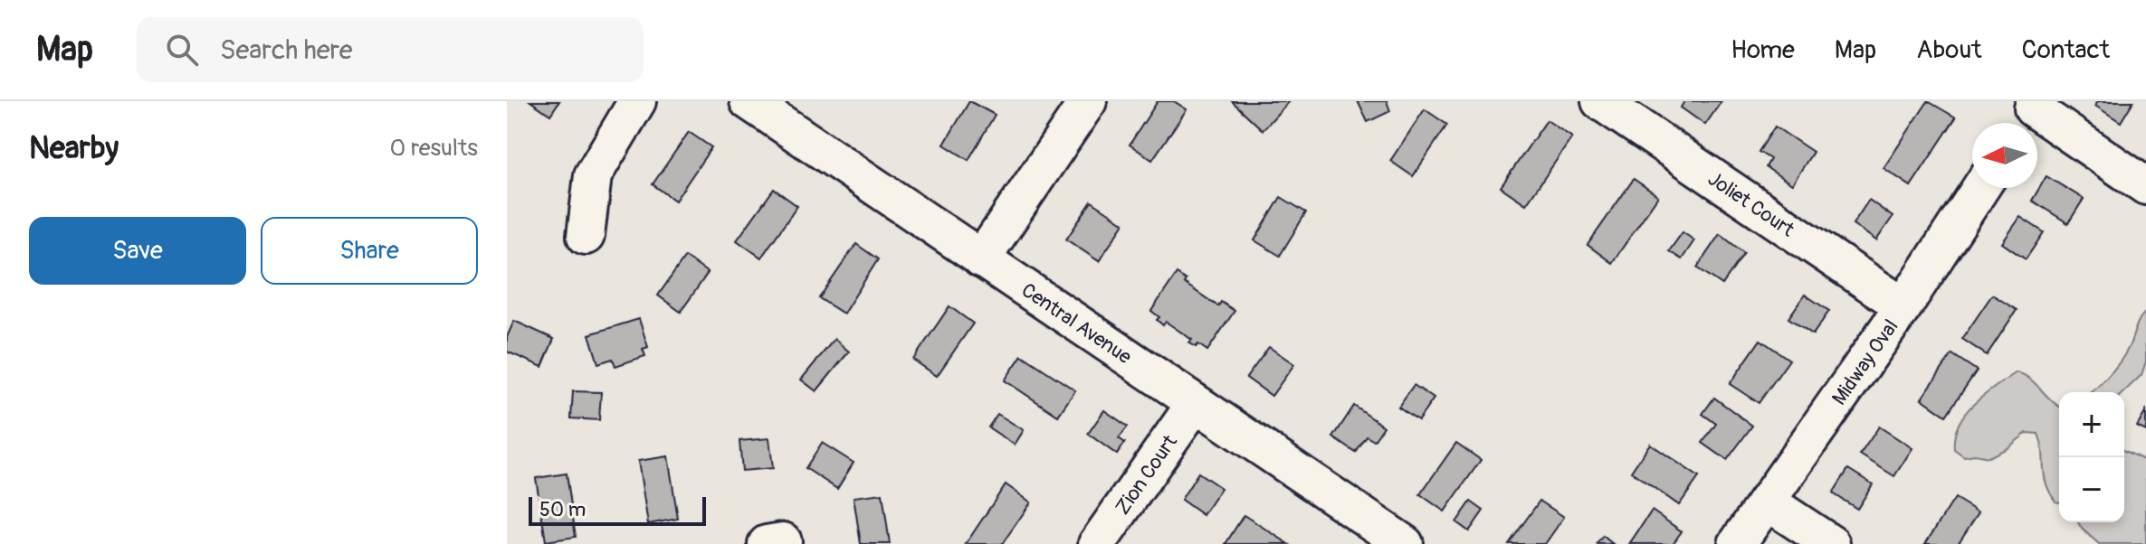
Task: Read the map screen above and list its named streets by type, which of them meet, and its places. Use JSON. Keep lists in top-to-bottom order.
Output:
{
  "streets": {
    "street": [
      "Joliet Court",
      "Central Avenue",
      "Midway Oval",
      "Zion Court"
    ]
  },
  "crossings": [
    ["Joliet Court", "Midway Oval"],
    ["Central Avenue", "Zion Court"]
  ],
  "scale_bar": "50 m",
  "north": "left",
  "page": {
    "header": "Map",
    "search": "Search here",
    "nav": [
      "Home",
      "Map",
      "About",
      "Contact"
    ],
    "heading": ["Nearby", "0 results"],
    "buttons": ["Save", "Share"],
    "map_buttons": ["+", "−"],
    "scale": "50 m"
  }
}
